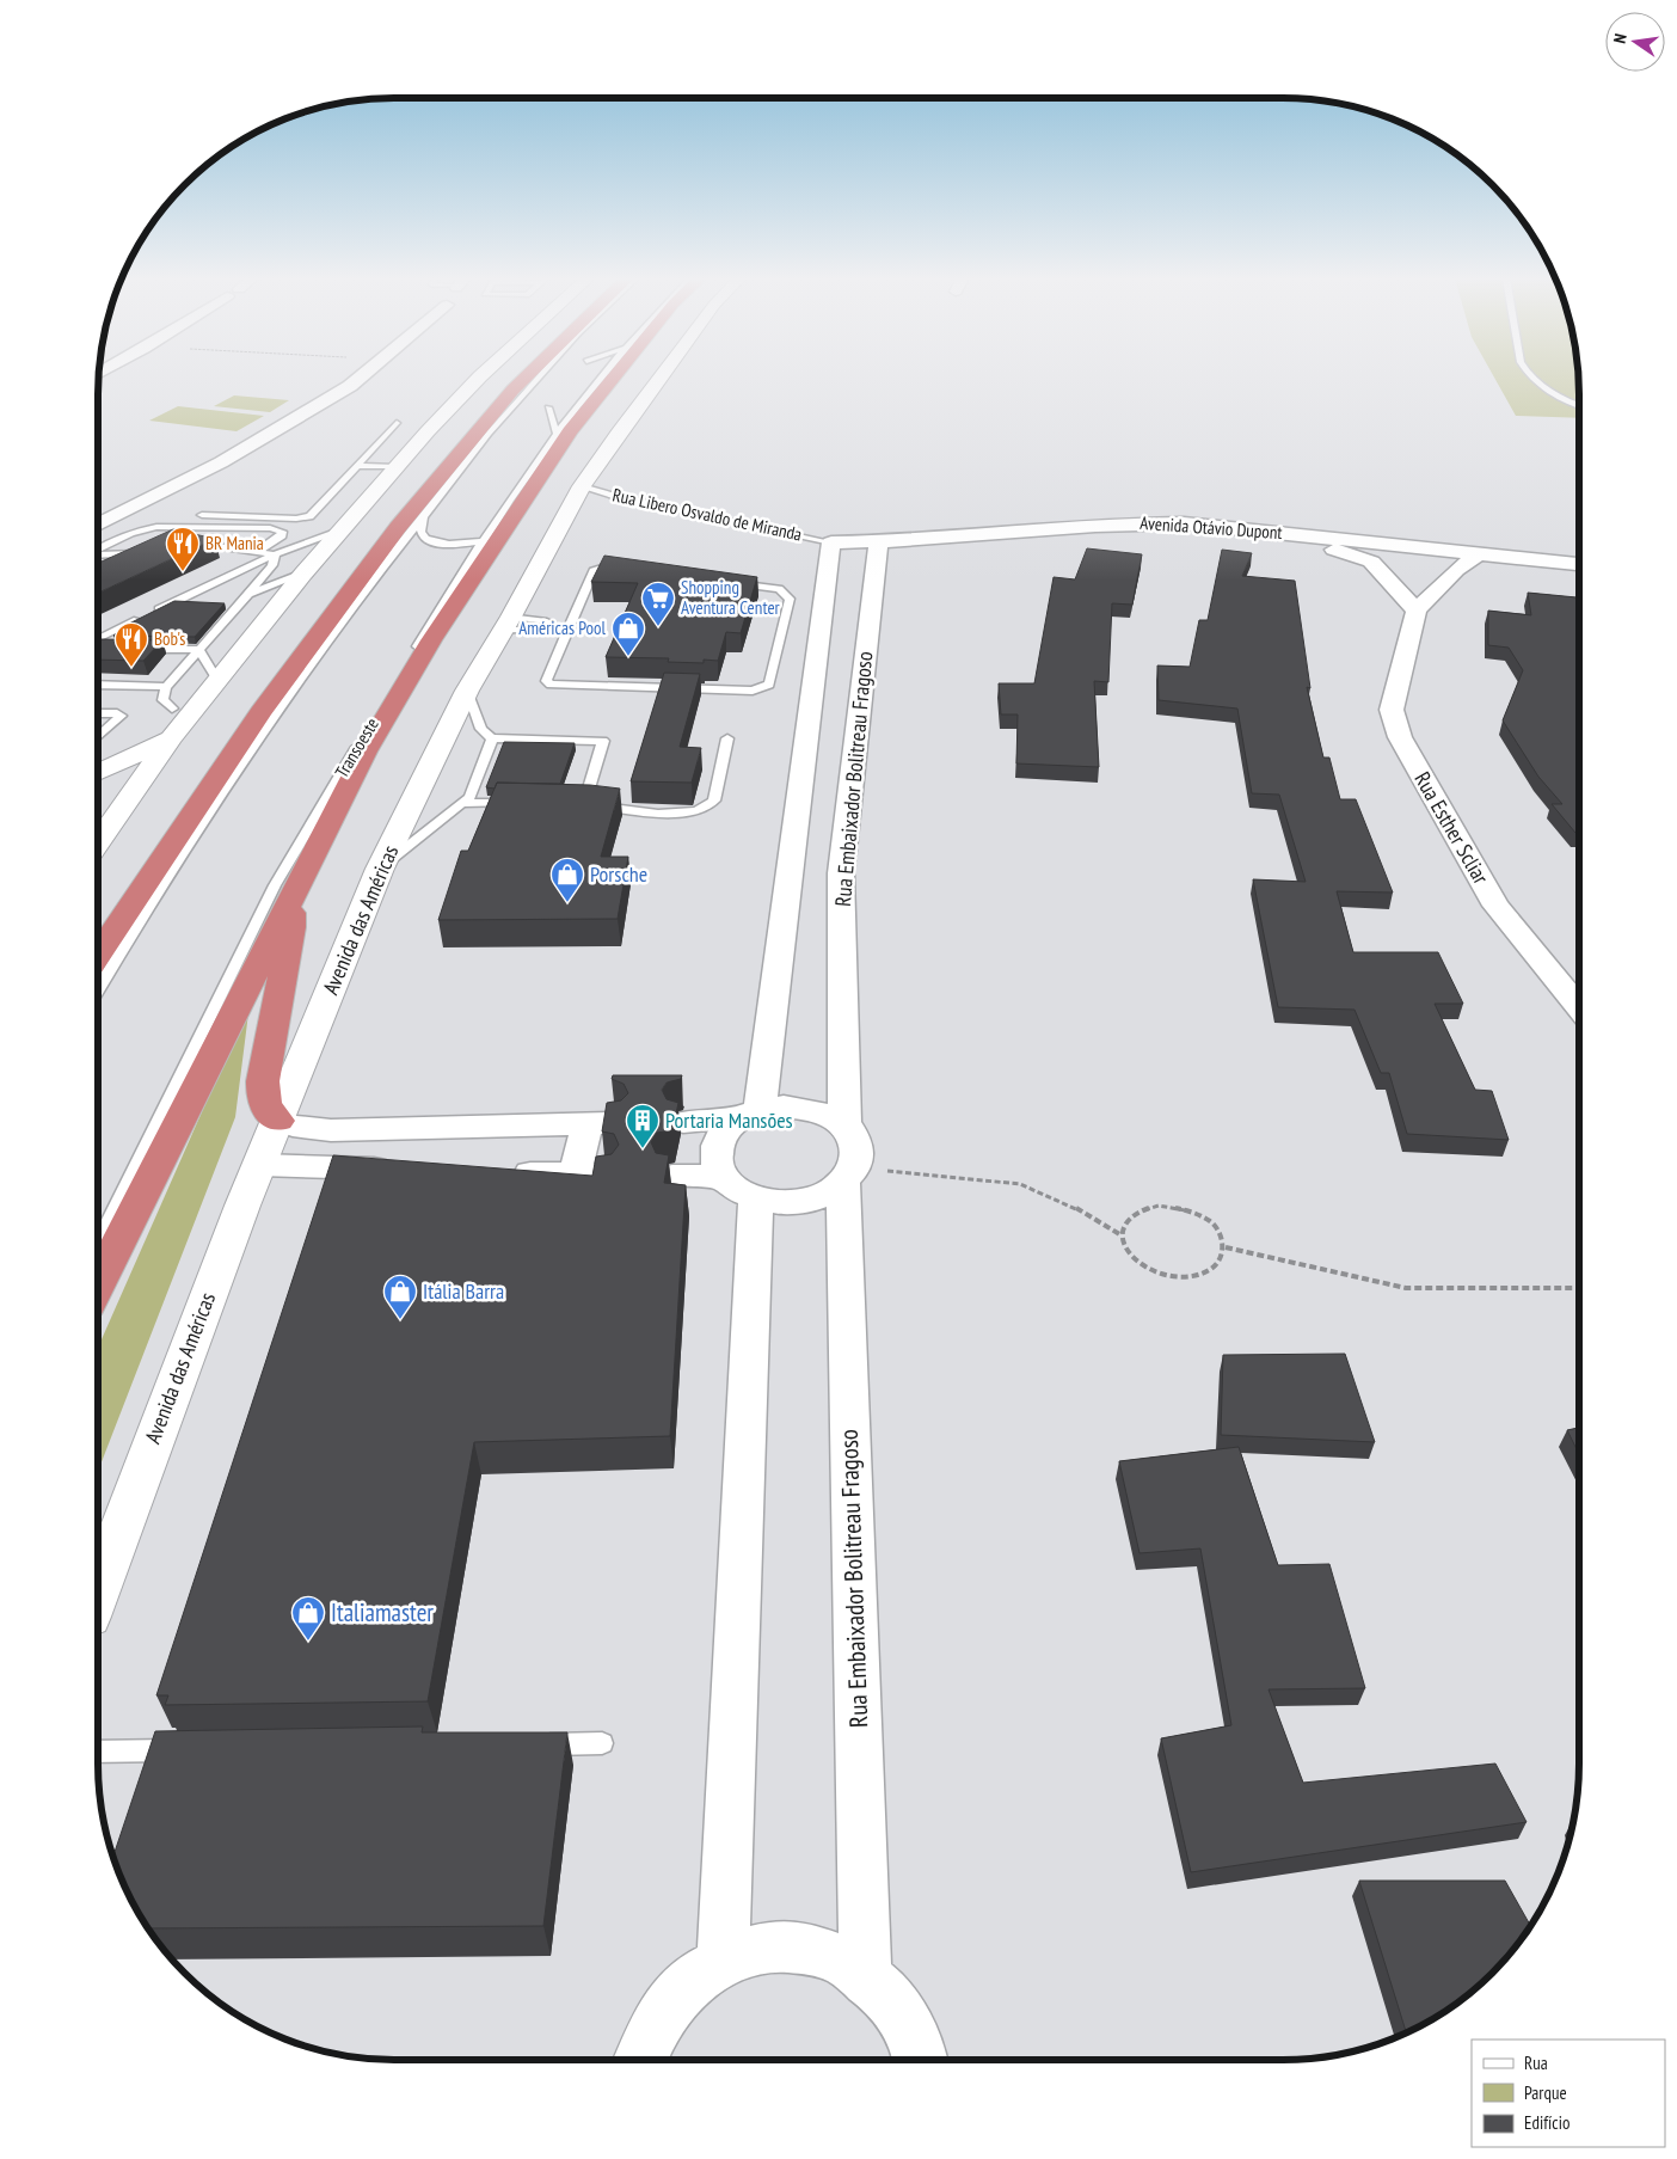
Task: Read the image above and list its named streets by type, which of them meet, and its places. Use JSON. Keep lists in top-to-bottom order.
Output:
{
  "streets": {
    "main road": ["Avenida das Américas"],
    "street": ["Avenida Otávio Dupont", "Rua Embaixador Bolitreau Fragoso", "Rua Esther Scliar"],
    "lane": ["Rua Libero Osvaldo de Miranda", "Transoeste"]
  },
  "crossings": [
    ["Rua Libero Osvaldo de Miranda", "Avenida Otávio Dupont"],
    ["Rua Libero Osvaldo de Miranda", "Rua Embaixador Bolitreau Fragoso"],
    ["Rua Libero Osvaldo de Miranda", "Avenida das Américas"],
    ["Avenida Otávio Dupont", "Rua Embaixador Bolitreau Fragoso"]
  ],
  "places": {
    "restaurant": ["BR Mania", "Bob's"],
    "supermarket": ["Shopping Aventura Center"],
    "shop": [
      "Américas Pool",
      "Porsche",
      "Itália Barra",
      "Italiamaster"
    ],
    "building": ["Portaria Mansões"]
  },
  "legend": ["Rua", "Parque", "Edifício"],
  "north": "left"
}
